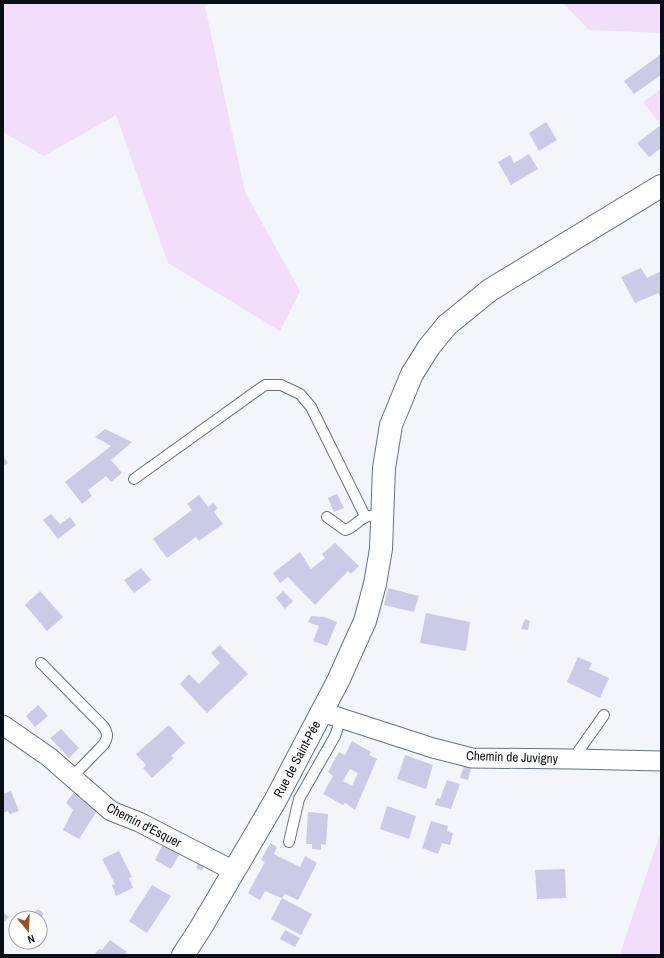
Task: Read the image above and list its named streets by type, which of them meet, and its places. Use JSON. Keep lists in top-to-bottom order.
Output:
{
  "streets": {
    "main road": ["Rue de Saint-Pée"],
    "street": ["Chemin de Juvigny", "Chemin d'Esquer"]
  },
  "crossings": [
    ["Chemin de Juvigny", "Rue de Saint-Pée"],
    ["Rue de Saint-Pée", "Chemin d'Esquer"]
  ],
  "north": "bottom"
}
